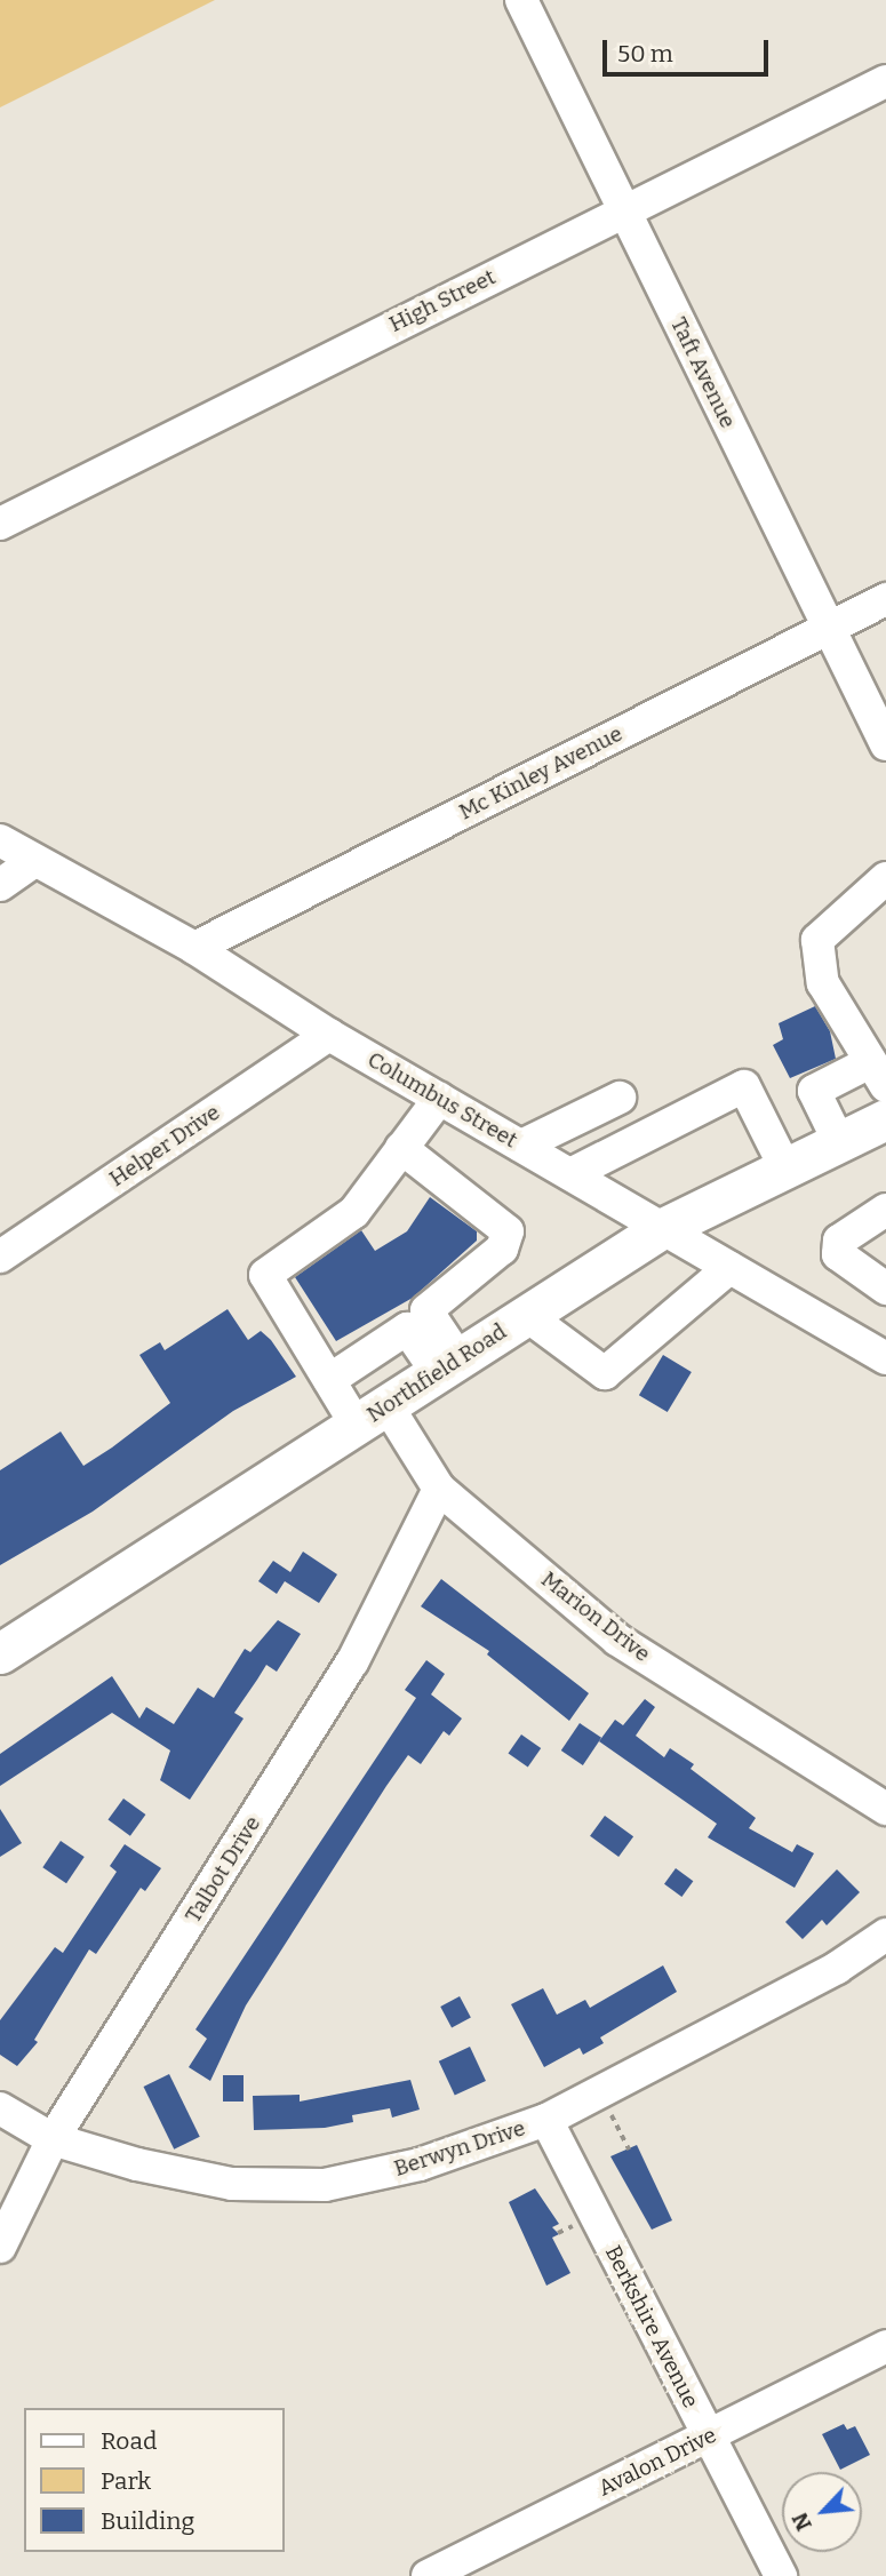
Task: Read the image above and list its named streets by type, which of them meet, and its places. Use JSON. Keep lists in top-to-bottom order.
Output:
{
  "streets": {
    "main road": ["Northfield Road"],
    "street": [
      "High Street",
      "Taft Avenue",
      "Mc Kinley Avenue",
      "Columbus Street",
      "Helper Drive",
      "Marion Drive",
      "Talbot Drive",
      "Berwyn Drive",
      "Berkshire Avenue",
      "Avalon Drive"
    ]
  },
  "crossings": [
    ["High Street", "Taft Avenue"],
    ["Taft Avenue", "Mc Kinley Avenue"],
    ["Mc Kinley Avenue", "Columbus Street"],
    ["Columbus Street", "Helper Drive"],
    ["Columbus Street", "Northfield Road"],
    ["Northfield Road", "Marion Drive"],
    ["Marion Drive", "Talbot Drive"],
    ["Talbot Drive", "Berwyn Drive"],
    ["Berwyn Drive", "Berkshire Avenue"],
    ["Berkshire Avenue", "Avalon Drive"]
  ],
  "legend": ["Road", "Park", "Building"],
  "scale_bar": "50 m",
  "north": "bottom left"
}
